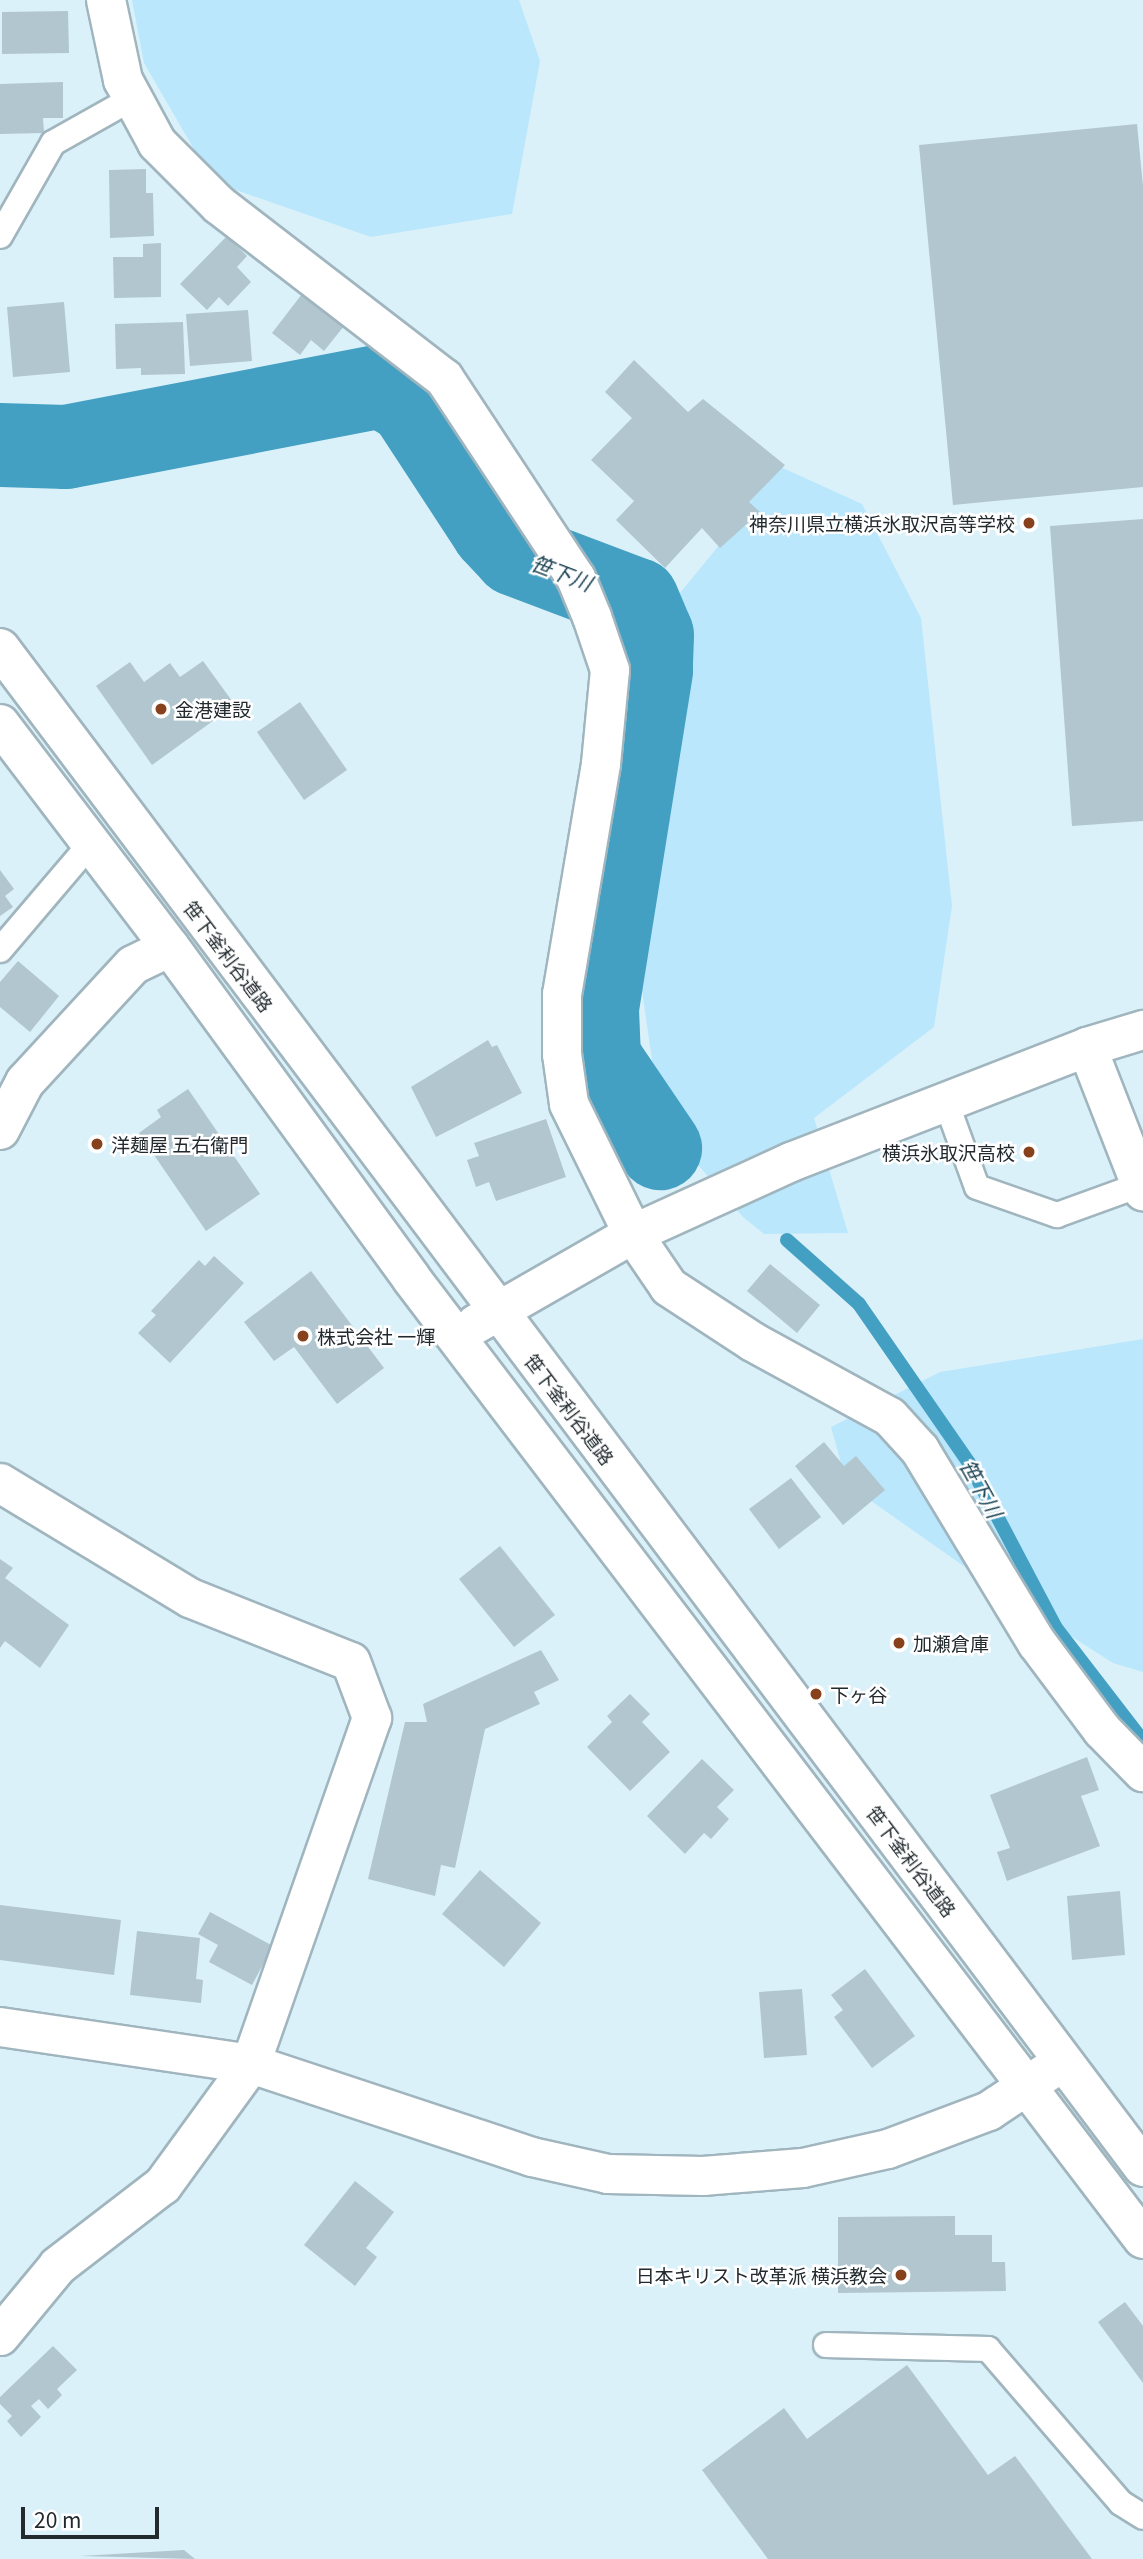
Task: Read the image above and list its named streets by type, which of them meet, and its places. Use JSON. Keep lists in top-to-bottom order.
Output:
{
  "streets": {
    "street": ["笹下釜利谷道路"]
  },
  "water": ["笹下川"],
  "places": [
    "神奈川県立横浜氷取沢高等学校",
    "金港建設",
    "洋麺屋 五右衛門",
    "横浜氷取沢高校",
    "株式会社 一輝",
    "加瀬倉庫",
    "下ヶ谷",
    "日本キリスト改革派 横浜教会"
  ],
  "scale_bar": "20 m"
}
